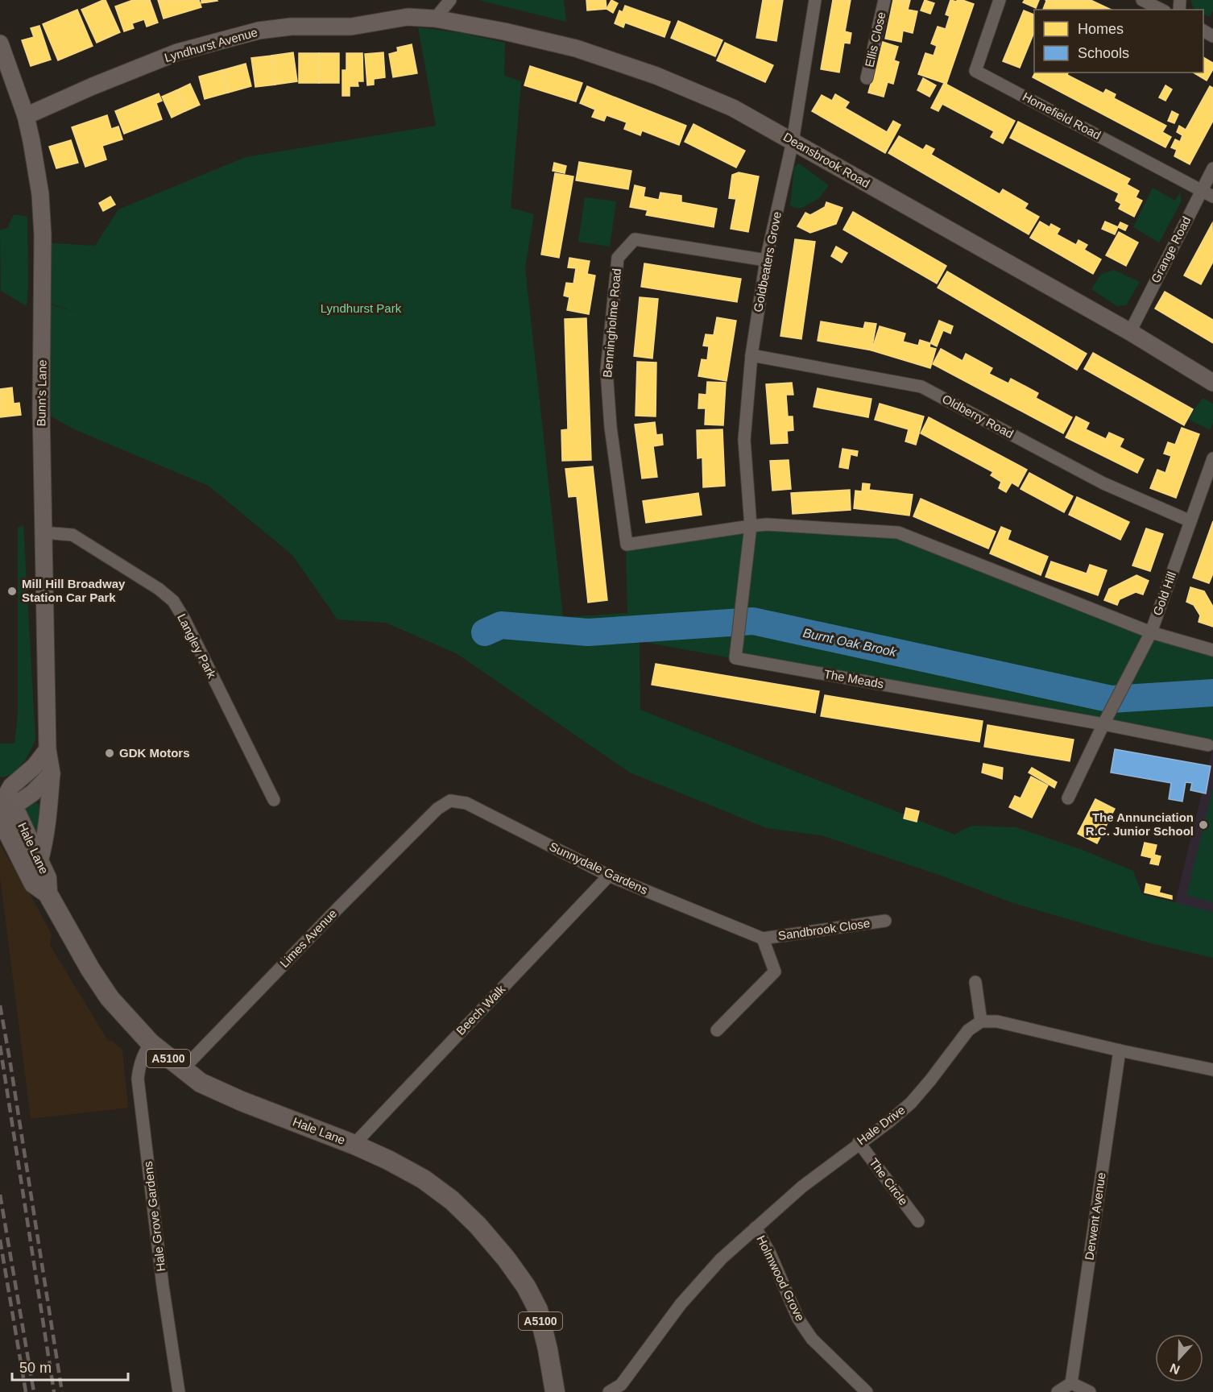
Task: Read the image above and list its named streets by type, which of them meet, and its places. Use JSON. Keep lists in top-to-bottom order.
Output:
{
  "streets": {
    "main road": ["Hale Lane", "A5100"],
    "street": [
      "Ellis Close",
      "Lyndhurst Avenue",
      "Homefield Road",
      "Deansbrook Road",
      "Grange Road",
      "Goldbeaters Grove",
      "Benningholme Road",
      "Bunn's Lane",
      "Oldberry Road",
      "Gold Hill",
      "Langley Park",
      "The Meads",
      "Sunnydale Gardens",
      "Sandbrook Close",
      "Limes Avenue",
      "Beech Walk",
      "Hale Drive",
      "The Circle",
      "Hale Grove Gardens",
      "Derwent Avenue",
      "Holmwood Grove"
    ]
  },
  "crossings": [
    ["Lyndhurst Avenue", "Deansbrook Road"],
    ["Lyndhurst Avenue", "Bunn's Lane"],
    ["Homefield Road", "Grange Road"],
    ["Deansbrook Road", "Grange Road"],
    ["Deansbrook Road", "Goldbeaters Grove"],
    ["Goldbeaters Grove", "Benningholme Road"],
    ["Goldbeaters Grove", "Oldberry Road"],
    ["Goldbeaters Grove", "The Meads"],
    ["Benningholme Road", "The Meads"],
    ["Bunn's Lane", "Langley Park"],
    ["Bunn's Lane", "Hale Lane"],
    ["Oldberry Road", "Gold Hill"],
    ["Gold Hill", "The Meads"],
    ["Hale Lane", "Limes Avenue"],
    ["Hale Lane", "Beech Walk"],
    ["Hale Lane", "Hale Grove Gardens"],
    ["Sunnydale Gardens", "Sandbrook Close"],
    ["Sunnydale Gardens", "Limes Avenue"],
    ["Sunnydale Gardens", "Beech Walk"],
    ["Hale Drive", "The Circle"],
    ["Hale Drive", "Holmwood Grove"]
  ],
  "water": ["Burnt Oak Brook"],
  "parks": ["Lyndhurst Park"],
  "places": ["Mill Hill Broadway Station Car Park", "GDK Motors", "The Annunciation R.C. Junior School"],
  "legend": ["Homes", "Schools"],
  "scale_bar": "50 m",
  "north": "bottom"
}
